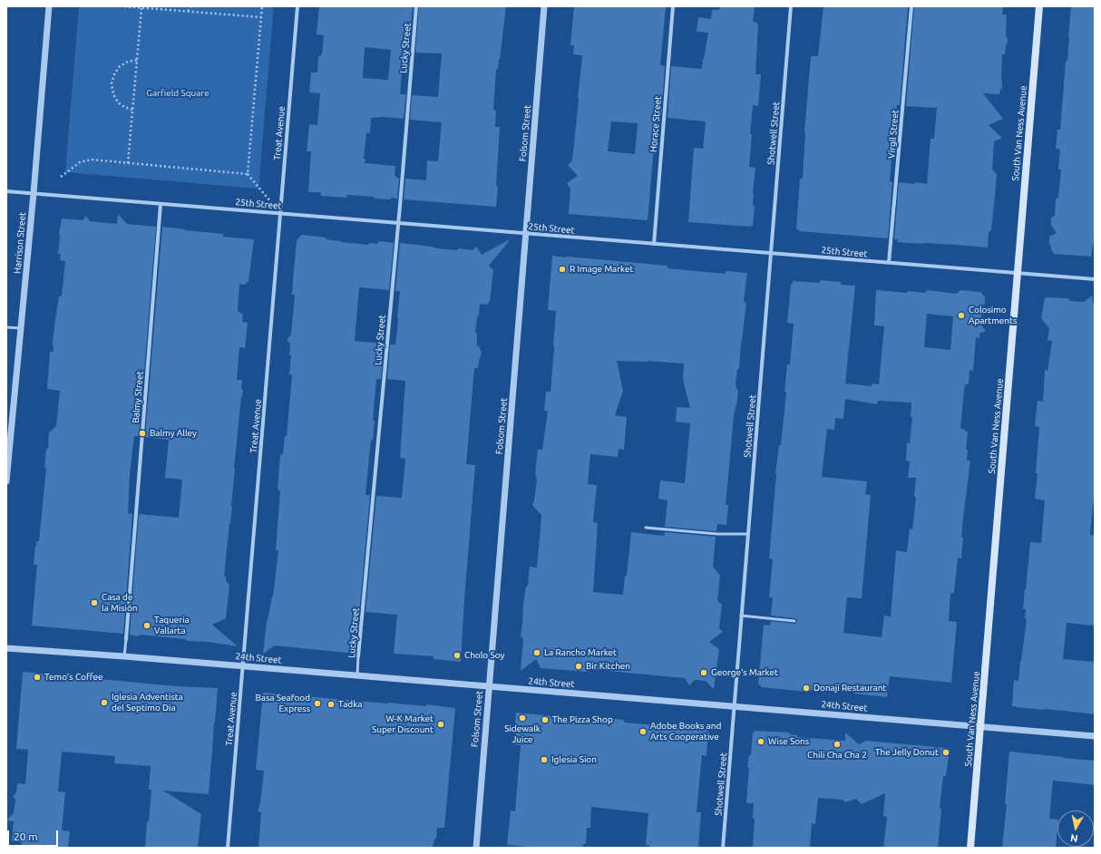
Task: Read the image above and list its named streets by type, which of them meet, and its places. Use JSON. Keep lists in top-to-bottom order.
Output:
{
  "streets": {
    "main road": ["South Van Ness Avenue"],
    "street": [
      "Lucky Street",
      "Horace Street",
      "Treat Avenue",
      "Folsom Street",
      "Shotwell Street",
      "Virgil Street",
      "25th Street",
      "Harrison Street",
      "Balmy Street",
      "24th Street"
    ]
  },
  "crossings": [
    ["Lucky Street", "25th Street"],
    ["Lucky Street", "24th Street"],
    ["Horace Street", "25th Street"],
    ["Treat Avenue", "25th Street"],
    ["Treat Avenue", "24th Street"],
    ["Folsom Street", "25th Street"],
    ["Folsom Street", "24th Street"],
    ["Shotwell Street", "25th Street"],
    ["Shotwell Street", "24th Street"],
    ["South Van Ness Avenue", "25th Street"],
    ["South Van Ness Avenue", "24th Street"],
    ["Virgil Street", "25th Street"],
    ["25th Street", "Harrison Street"],
    ["25th Street", "Balmy Street"],
    ["Balmy Street", "24th Street"]
  ],
  "parks": ["Garfield Square"],
  "places": [
    "R Image Market",
    "Colosimo Apartments",
    "Balmy Alley",
    "Casa de la Misión",
    "Taqueria Vallarta",
    "La Rancho Market",
    "Cholo Soy",
    "Bir Kitchen",
    "George's Market",
    "Temo's Coffee",
    "Donaji Restaurant",
    "Iglesia Adventista del Septimo Dia",
    "Basa Seafood Express",
    "Tadka",
    "Sidewalk Juice",
    "The Pizza Shop",
    "W-K Market Super Discount",
    "Adobe Books and Arts Cooperative",
    "Wise Sons",
    "Chili Cha Cha 2",
    "The Jelly Donut",
    "Iglesia Sion"
  ],
  "scale_bar": "20 m",
  "north": "bottom"
}
